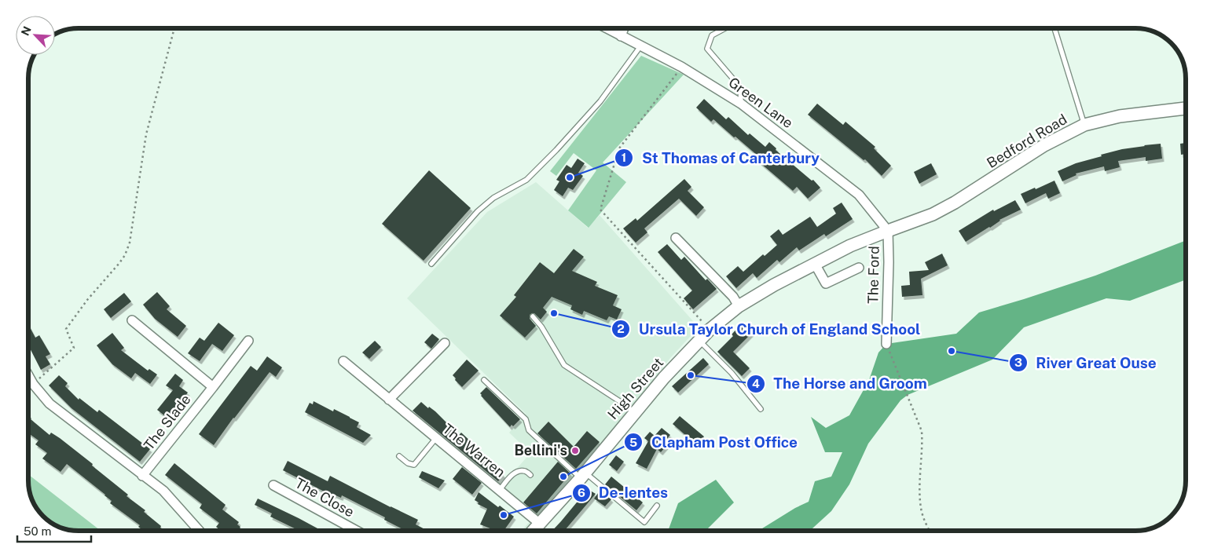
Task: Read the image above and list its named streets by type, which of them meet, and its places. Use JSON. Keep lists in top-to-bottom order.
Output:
{
  "streets": {
    "street": [
      "Green Lane",
      "Bedford Road",
      "The Ford",
      "High Street",
      "The Slade",
      "The Warren",
      "The Close"
    ]
  },
  "crossings": [
    ["Green Lane", "Bedford Road"],
    ["Green Lane", "The Ford"],
    ["Green Lane", "High Street"],
    ["Bedford Road", "The Ford"],
    ["Bedford Road", "High Street"],
    ["The Ford", "High Street"],
    ["High Street", "The Warren"]
  ],
  "places": [
    "St Thomas of Canterbury",
    "Ursula Taylor Church of England School",
    "River Great Ouse",
    "The Horse and Groom",
    "Bellini's",
    "Clapham Post Office",
    "De-Ientes"
  ],
  "scale_bar": "50 m",
  "north": "top left"
}
